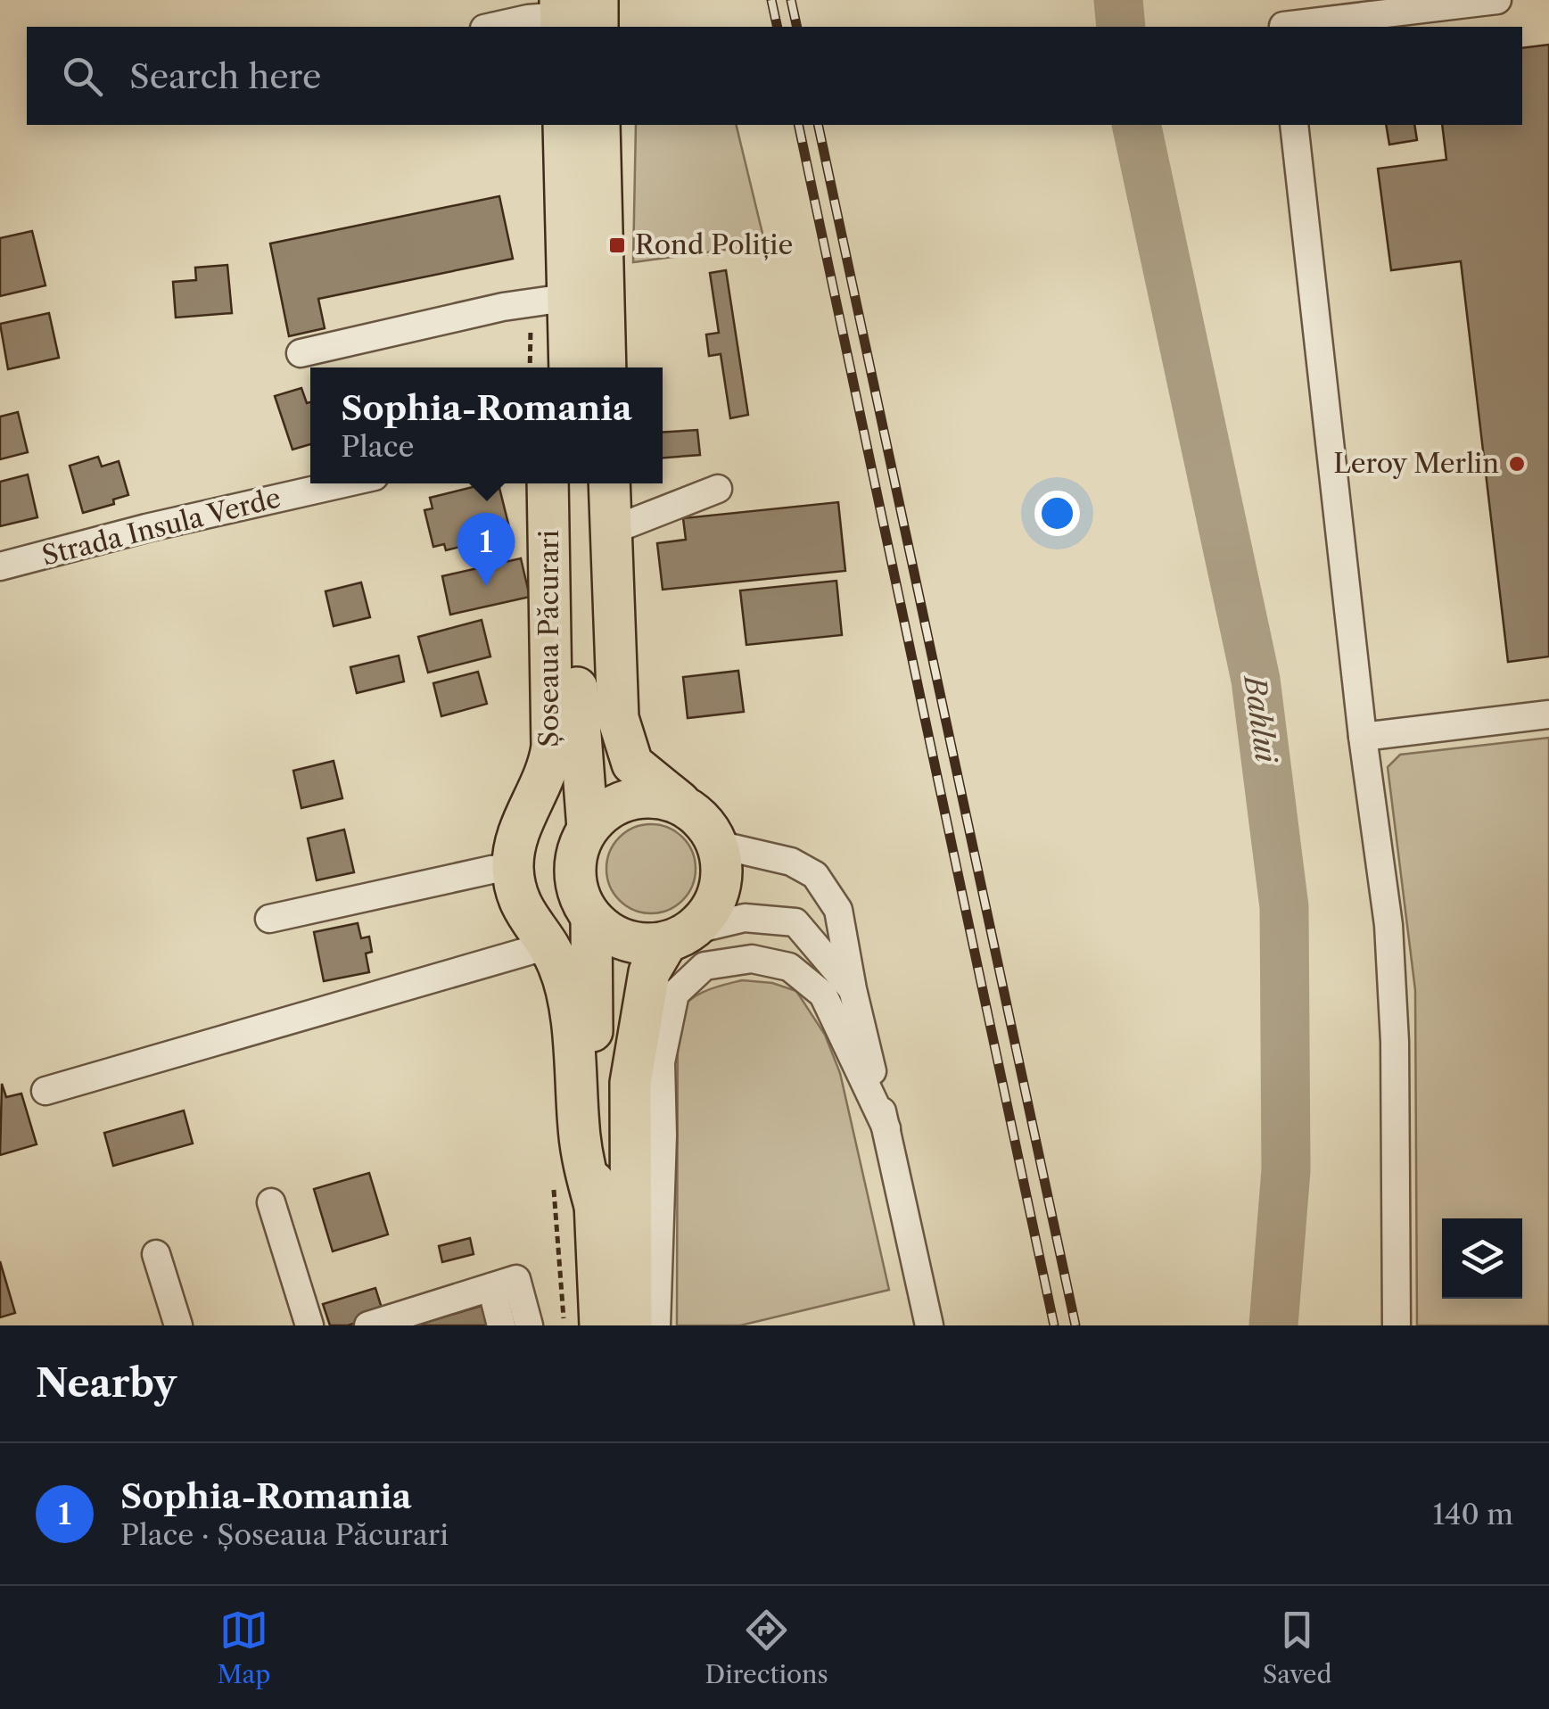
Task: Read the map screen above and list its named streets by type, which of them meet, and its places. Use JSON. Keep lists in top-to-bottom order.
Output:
{
  "streets": {
    "highway": ["Șoseaua Păcurari"],
    "street": ["Strada Insula Verde"]
  },
  "water": ["Bahlui"],
  "places": {
    "transit": ["Rond Poliție"],
    "other": ["Leroy Merlin"]
  },
  "page": {
    "search": "Search here",
    "popup": ["Sophia-Romania", "Place"],
    "pins": "1",
    "heading": "Nearby",
    "list": [
      {
        "mark": "1",
        "name": "Sophia-Romania",
        "note": "Place · Șoseaua Păcurari",
        "value": "140 m"
      }
    ],
    "nav": ["Map", "Directions", "Saved"]
  }
}
